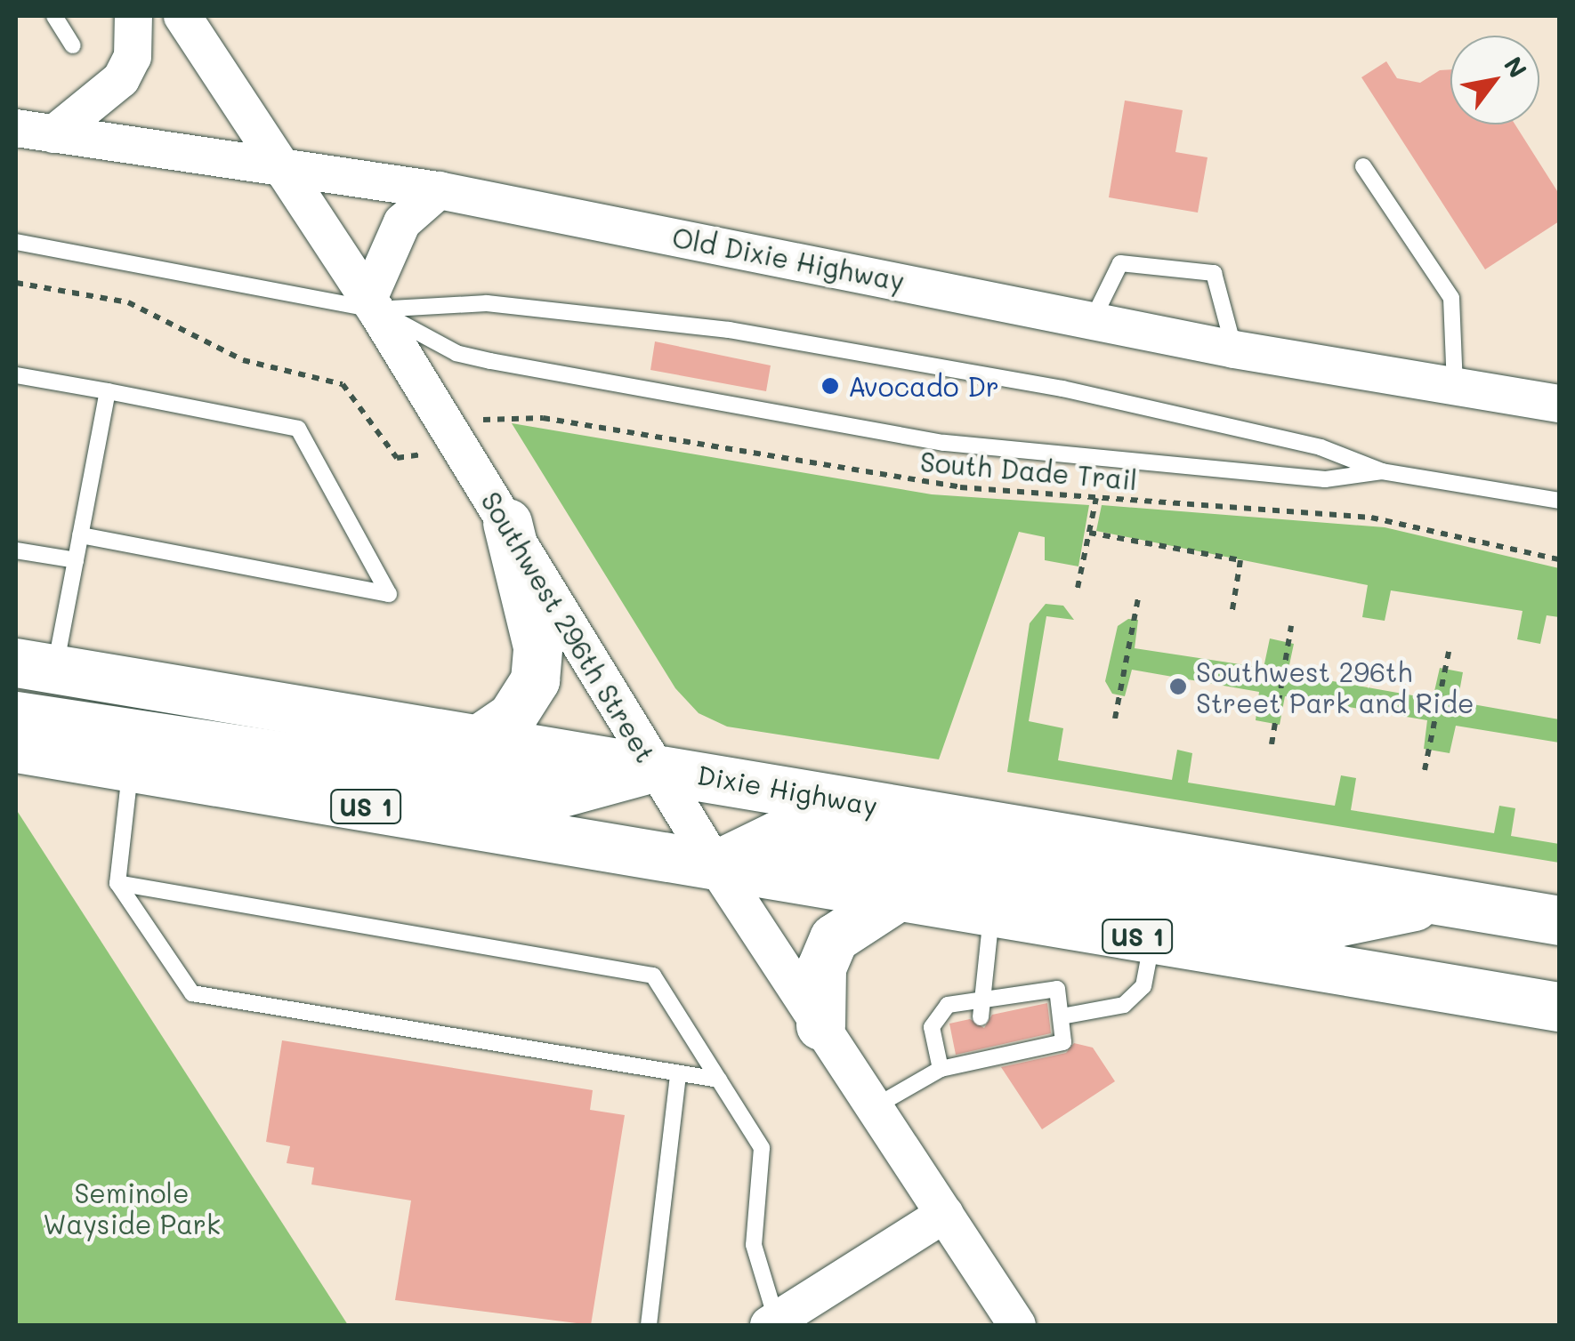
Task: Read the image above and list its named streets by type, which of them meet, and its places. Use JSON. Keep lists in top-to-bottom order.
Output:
{
  "streets": {
    "highway": ["Dixie Highway", "US 1"],
    "street": ["Old Dixie Highway", "Southwest 296th Street"],
    "path": ["South Dade Trail"]
  },
  "crossings": [
    ["Old Dixie Highway", "Southwest 296th Street"],
    ["Southwest 296th Street", "Dixie Highway"],
    ["Southwest 296th Street", "US 1"]
  ],
  "parks": ["Seminole Wayside Park"],
  "places": ["Avocado Dr", "Southwest 296th Street Park and Ride"],
  "north": "top right"
}
